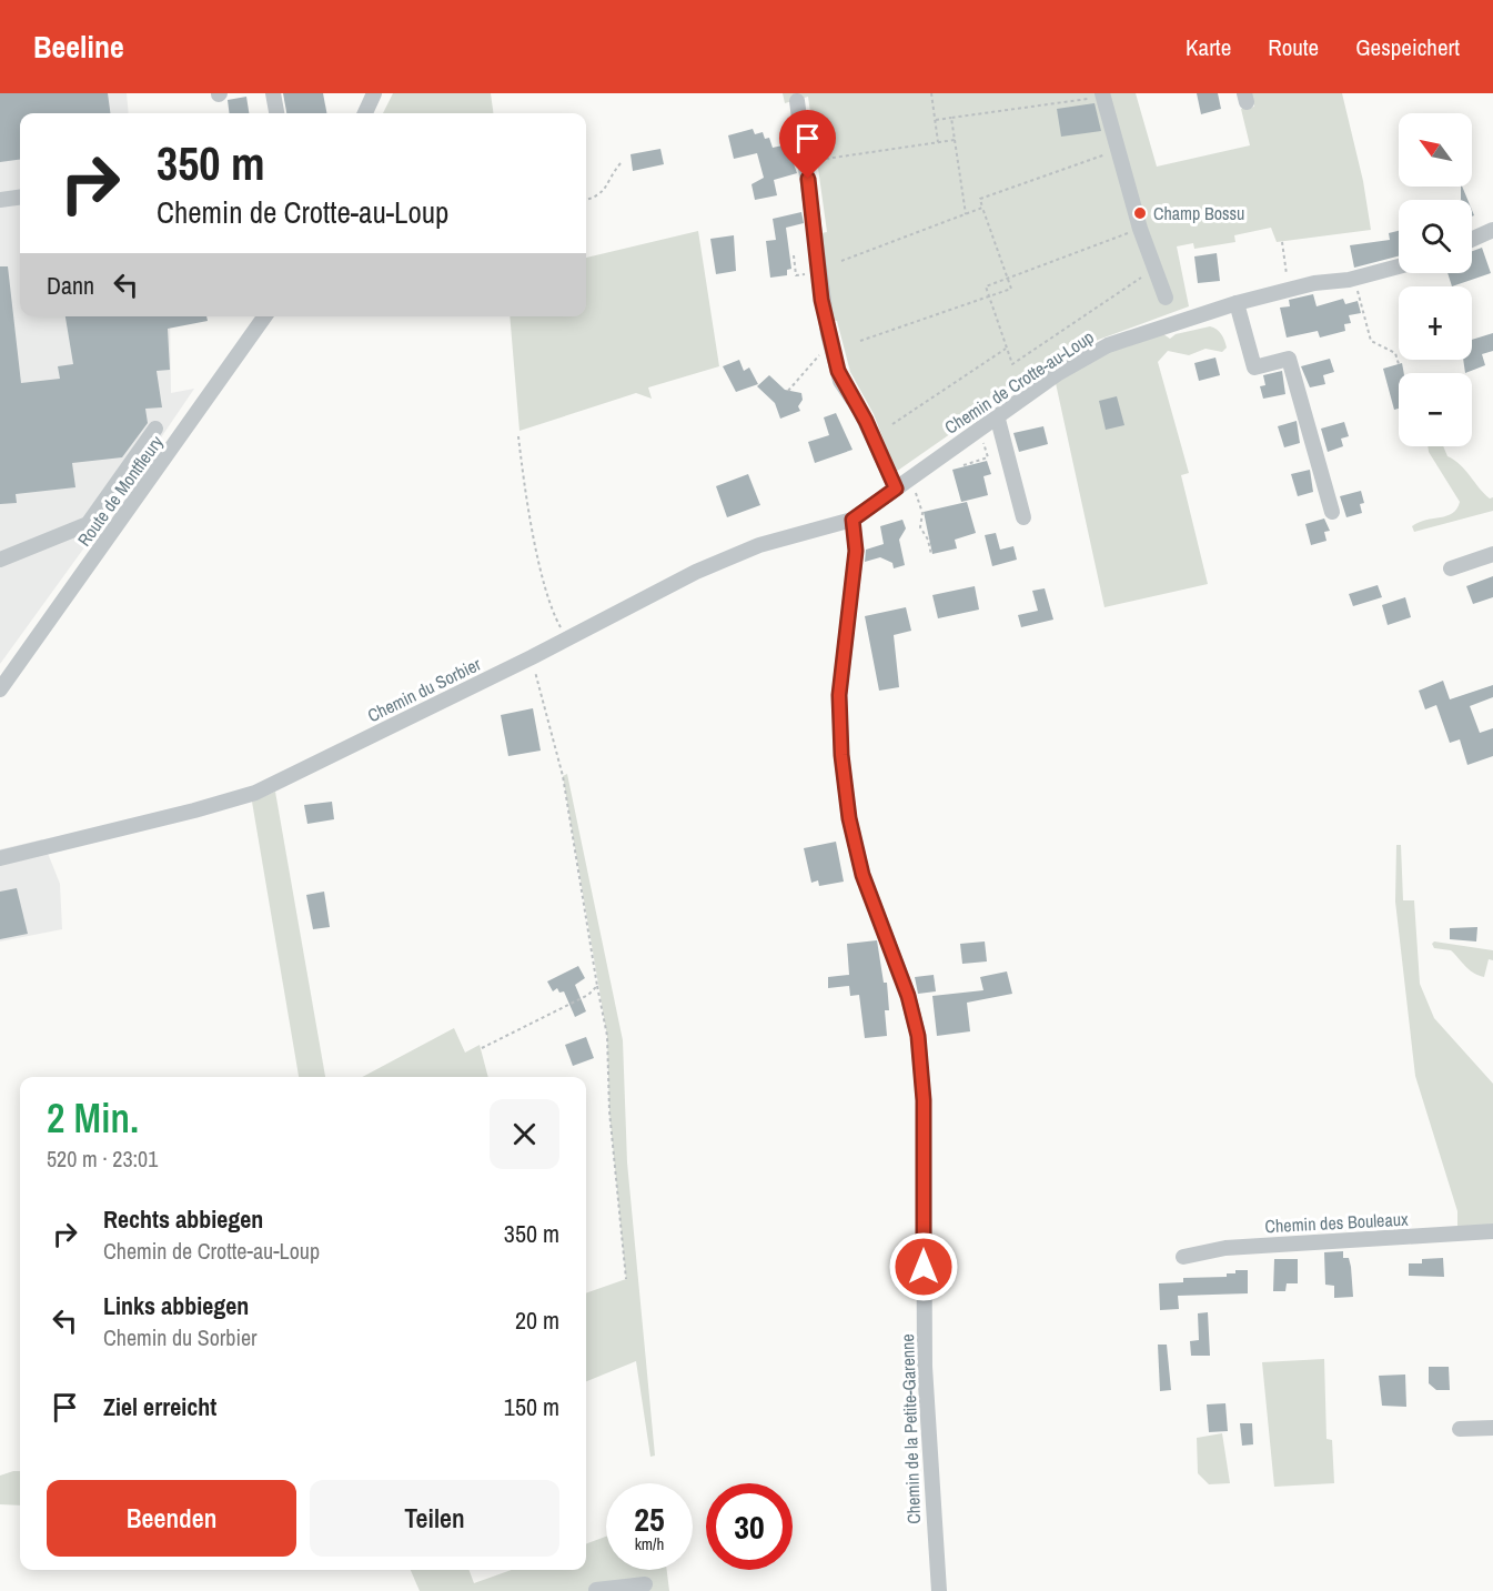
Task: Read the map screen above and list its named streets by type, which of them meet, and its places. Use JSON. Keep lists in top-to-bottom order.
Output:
{
  "streets": {
    "street": [
      "Chemin de Crotte-au-Loup",
      "Route de Montfleury",
      "Chemin du Sorbier",
      "Chemin des Bouleaux",
      "Chemin de la Petite-Garenne"
    ]
  },
  "crossings": [
    ["Chemin de Crotte-au-Loup", "Chemin du Sorbier"],
    ["Chemin de Crotte-au-Loup", "Chemin de la Petite-Garenne"],
    ["Chemin du Sorbier", "Chemin de la Petite-Garenne"]
  ],
  "places": ["Champ Bossu"],
  "north": "top left",
  "page": {
    "header": "Beeline",
    "nav": ["Karte", "Route", "Gespeichert"],
    "map_buttons": ["+", "−"],
    "turn": ["350 m", "Chemin de Crotte-au-Loup"],
    "then": "Dann",
    "heading": ["2 Min.", "520 m · 23:01"],
    "list": [
      {
        "name": "Rechts abbiegen",
        "note": "Chemin de Crotte-au-Loup",
        "value": "350 m"
      },
      {
        "name": "Links abbiegen",
        "note": "Chemin du Sorbier",
        "value": "20 m"
      },
      {
        "name": "Ziel erreicht",
        "value": "150 m"
      }
    ],
    "buttons": ["Beenden", "Teilen"],
    "speed": "25 km/h",
    "limit": "30"
  }
}
